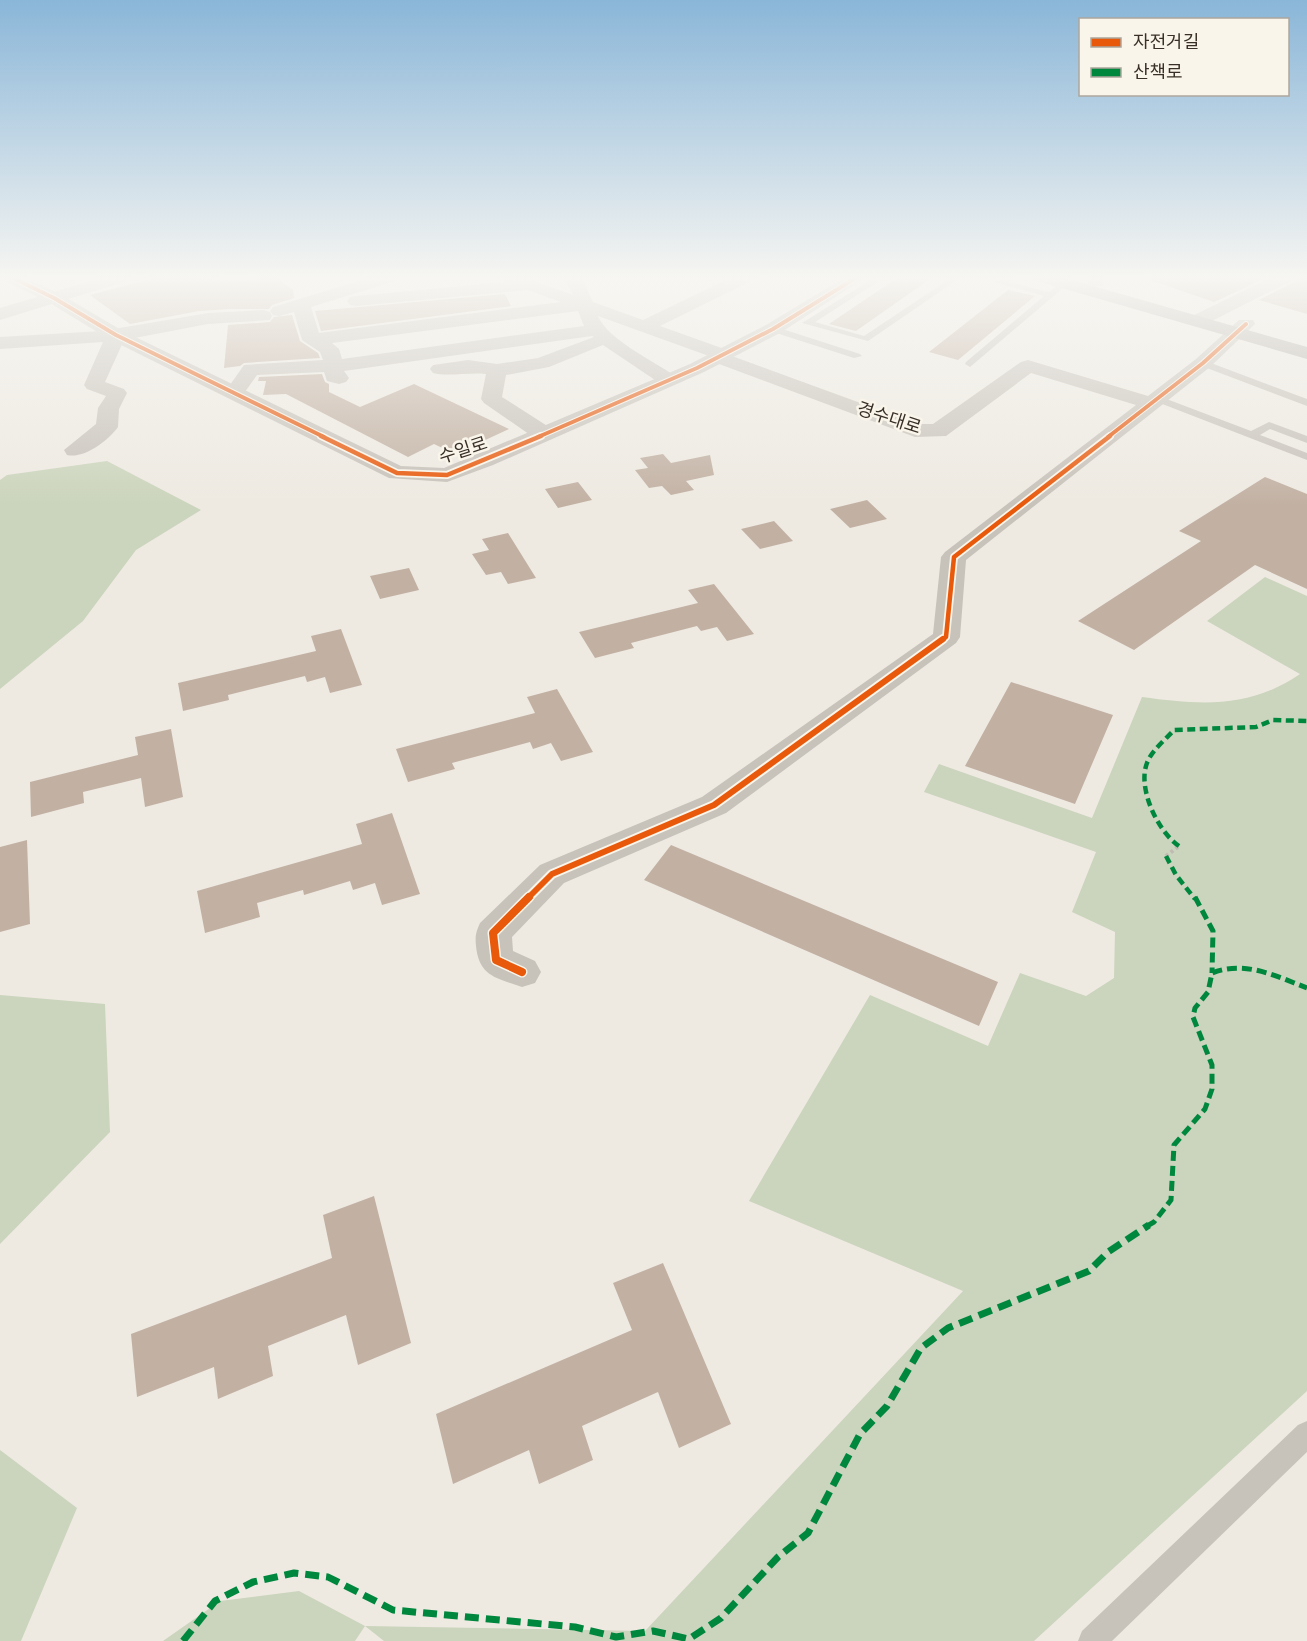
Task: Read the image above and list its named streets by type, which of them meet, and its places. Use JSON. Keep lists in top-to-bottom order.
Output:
{
  "streets": {
    "street": ["경수대로", "수일로"]
  },
  "crossings": [
    ["경수대로", "수일로"]
  ],
  "legend": ["자전거길", "산책로"]
}
